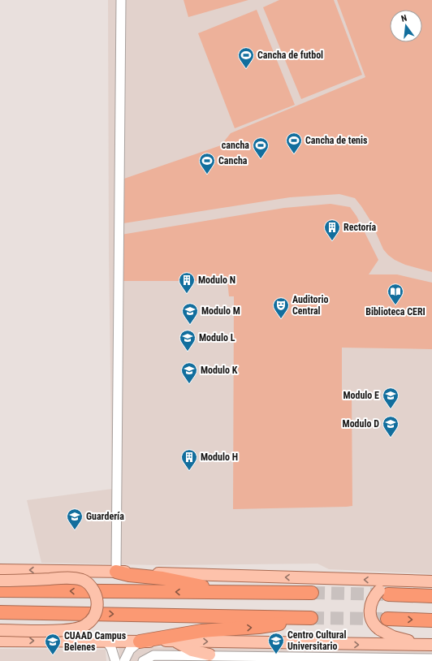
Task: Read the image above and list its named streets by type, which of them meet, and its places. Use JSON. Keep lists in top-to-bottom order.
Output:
{
  "places": {
    "sports": [
      "Cancha de futbol",
      "Cancha de tenis",
      "cancha",
      "Cancha"
    ],
    "building": ["Rectoría", "Modulo N", "Modulo H"],
    "library": ["Biblioteca CERI"],
    "theatre": ["Auditorio Central"],
    "school or university": [
      "Modulo M",
      "Modulo L",
      "Modulo K",
      "Modulo E",
      "Modulo D",
      "Guardería",
      "Centro Cultural Universitario",
      "CUAAD Campus Belenes"
    ]
  },
  "north": "top"
}
